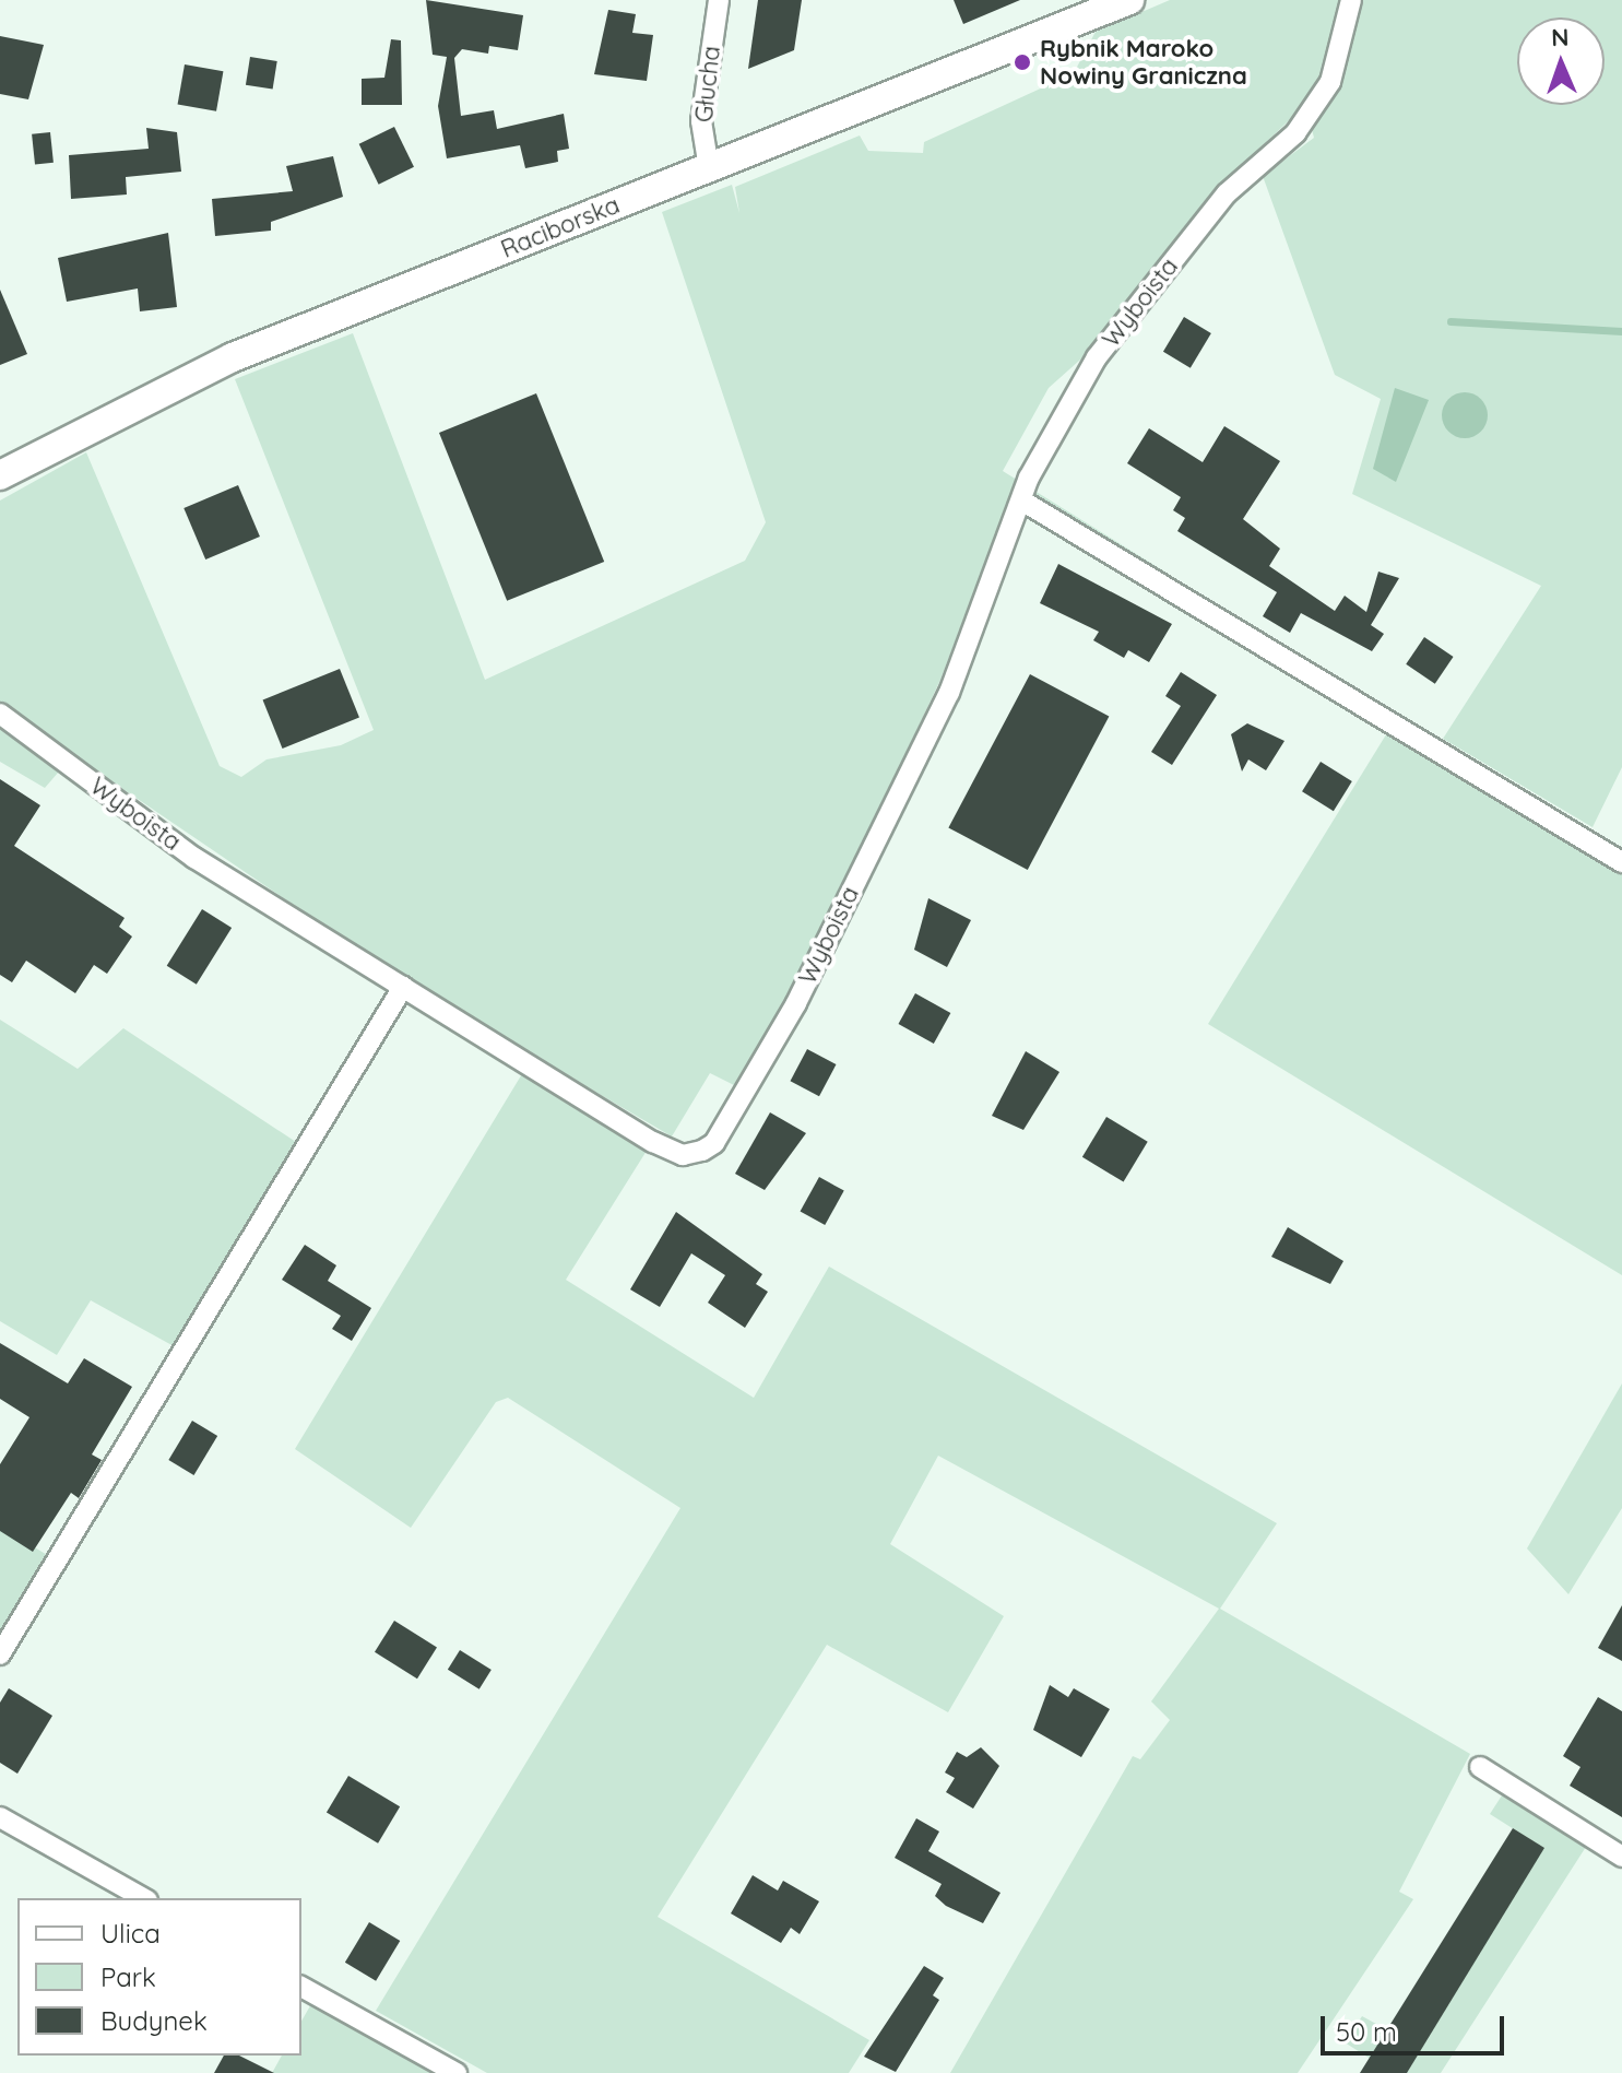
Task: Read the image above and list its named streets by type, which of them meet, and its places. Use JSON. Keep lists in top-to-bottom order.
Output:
{
  "streets": {
    "main road": ["Raciborska"],
    "street": ["Głucha", "Wyboista"]
  },
  "crossings": [
    ["Głucha", "Raciborska"]
  ],
  "places": ["Rybnik Maroko Nowiny Graniczna"],
  "legend": ["Ulica", "Park", "Budynek"],
  "scale_bar": "50 m",
  "north": "top"
}
